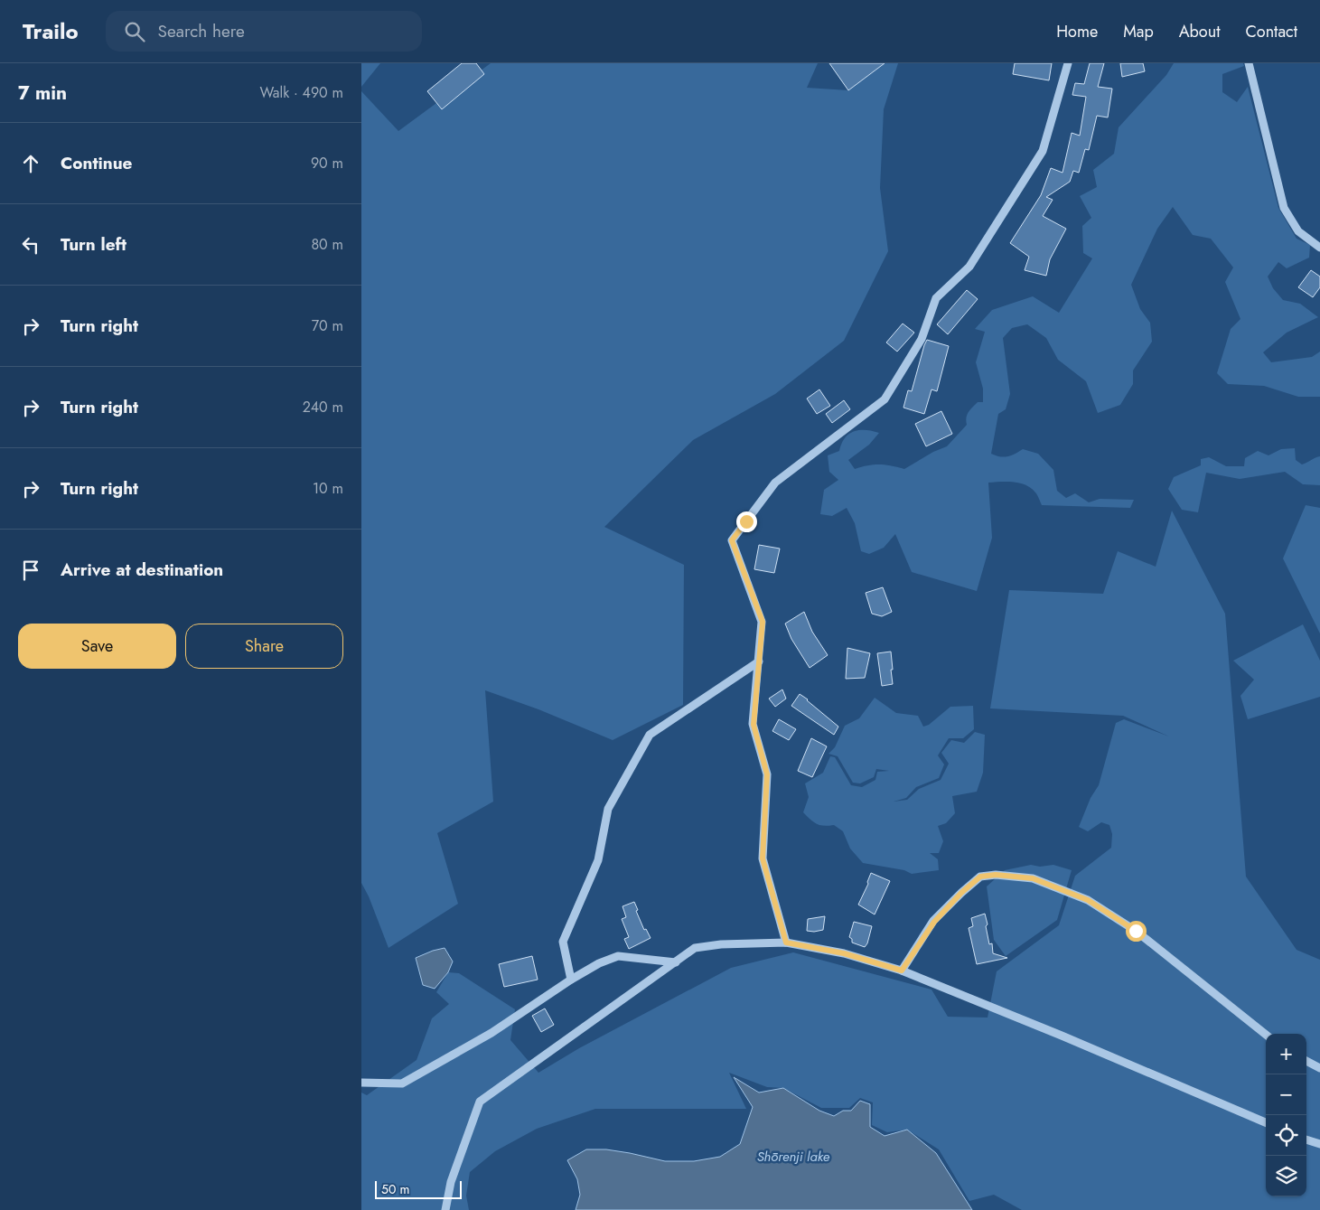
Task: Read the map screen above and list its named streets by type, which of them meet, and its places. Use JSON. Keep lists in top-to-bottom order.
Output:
{
  "water": ["Shōrenji lake"],
  "scale_bar": "50 m",
  "page": {
    "header": "Trailo",
    "search": "Search here",
    "nav": [
      "Home",
      "Map",
      "About",
      "Contact"
    ],
    "heading": ["7 min", "Walk · 490 m"],
    "list": [
      ["Continue", "90 m"],
      ["Turn left", "80 m"],
      ["Turn right", "70 m"],
      ["Turn right", "240 m"],
      ["Turn right", "10 m"],
      "Arrive at destination"
    ],
    "buttons": ["Save", "Share"],
    "map_buttons": ["+", "−"],
    "scale": "50 m"
  }
}
